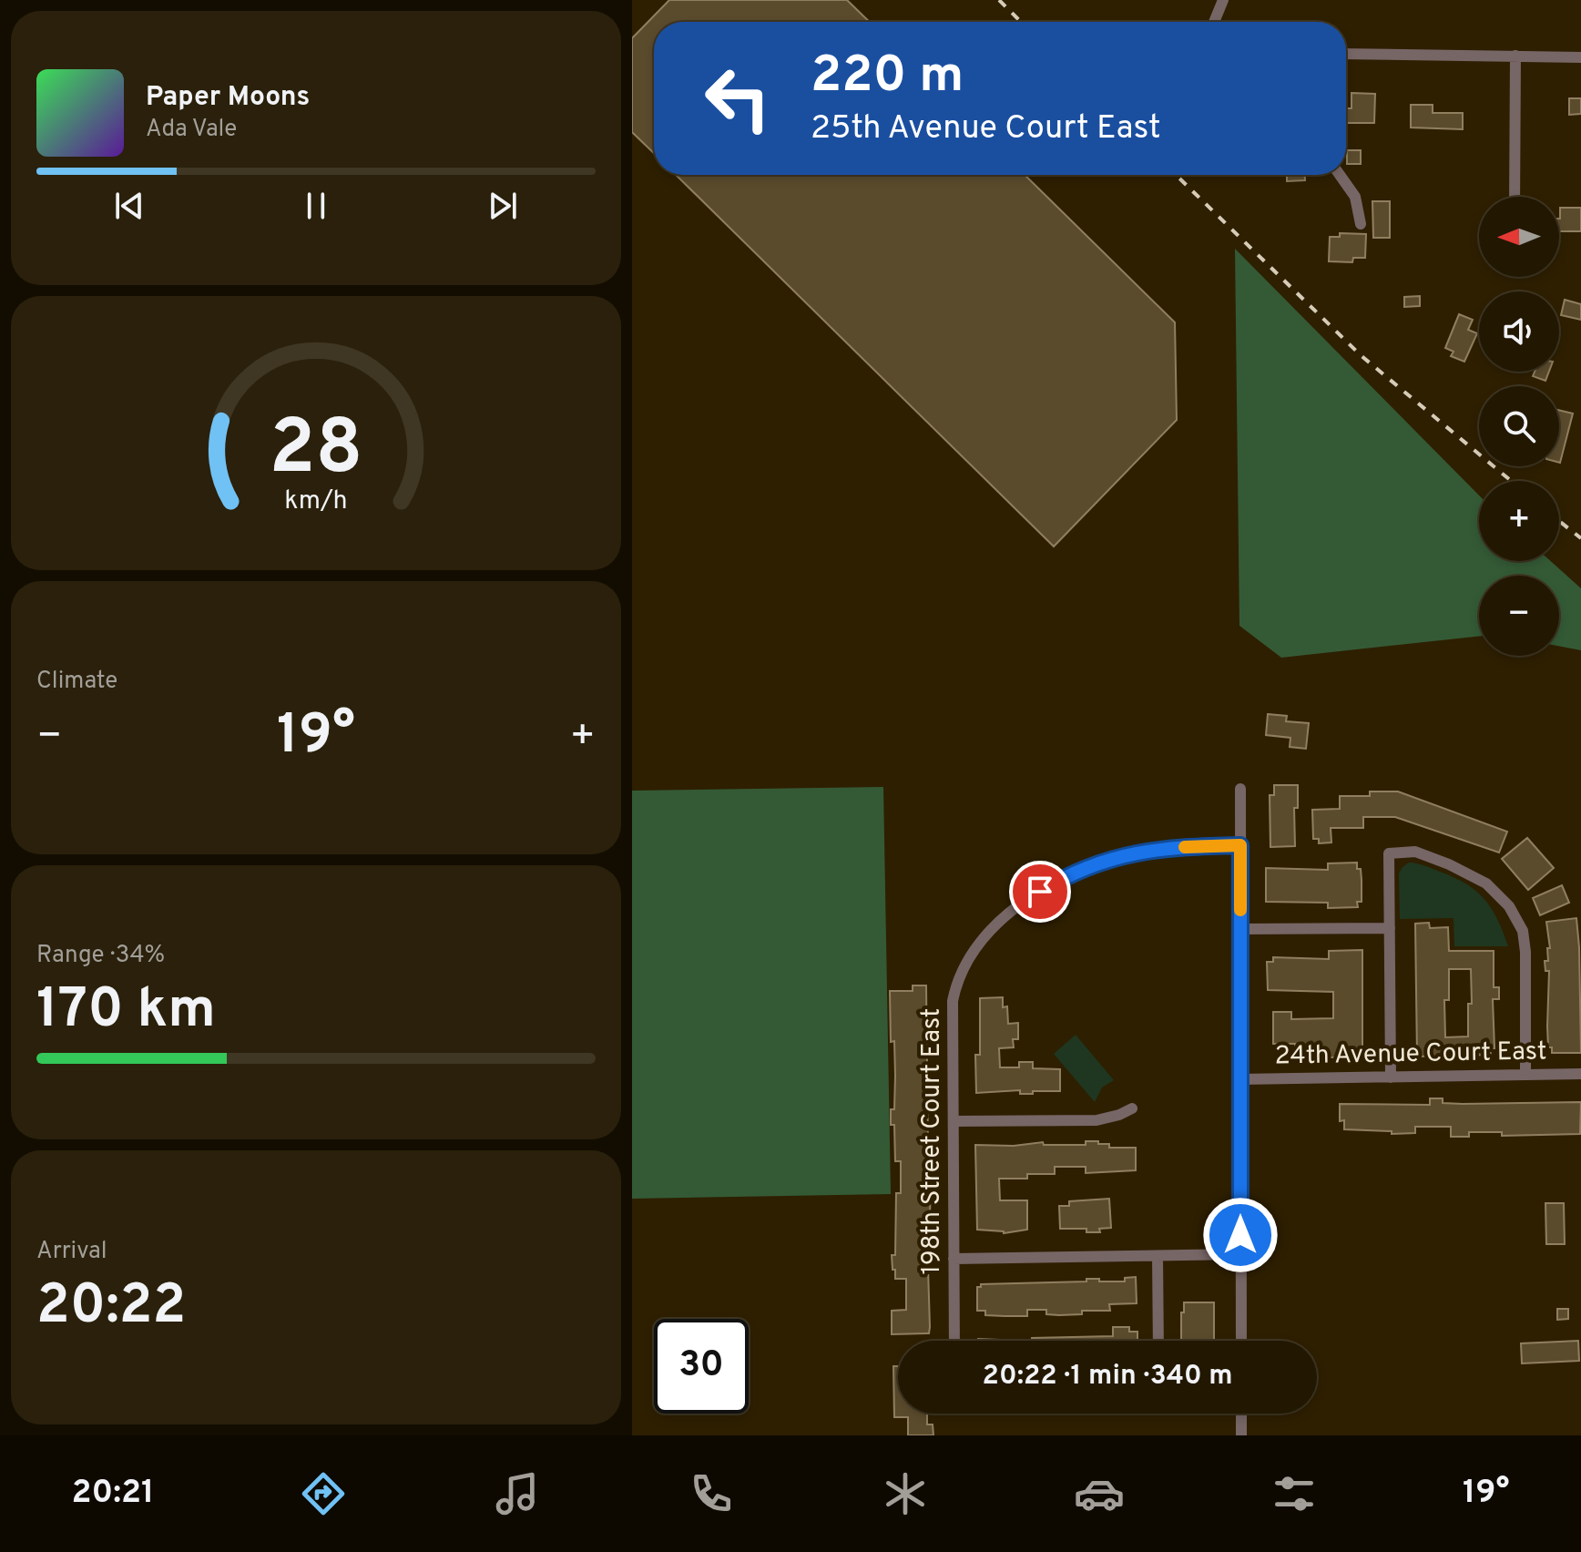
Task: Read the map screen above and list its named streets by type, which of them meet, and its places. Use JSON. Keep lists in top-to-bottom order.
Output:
{
  "streets": {
    "street": ["24th Avenue Court East", "198th Street Court East"]
  },
  "north": "left",
  "page": {
    "turn": ["220 m", "25th Avenue Court East"],
    "song": ["Paper Moons", "Ada Vale"],
    "map_buttons": ["+", "−"],
    "tile": [
      "Climate",
      ["Range · 34%", "170 km"],
      ["Arrival", "20:22"]
    ],
    "heat": ["−", "19°", "+"],
    "limit": "30",
    "trip": "20:22 · 1 min · 340 m",
    "tabs": ["20:21", "19°"],
    "gauge": ["28", "km/h"]
  }
}
